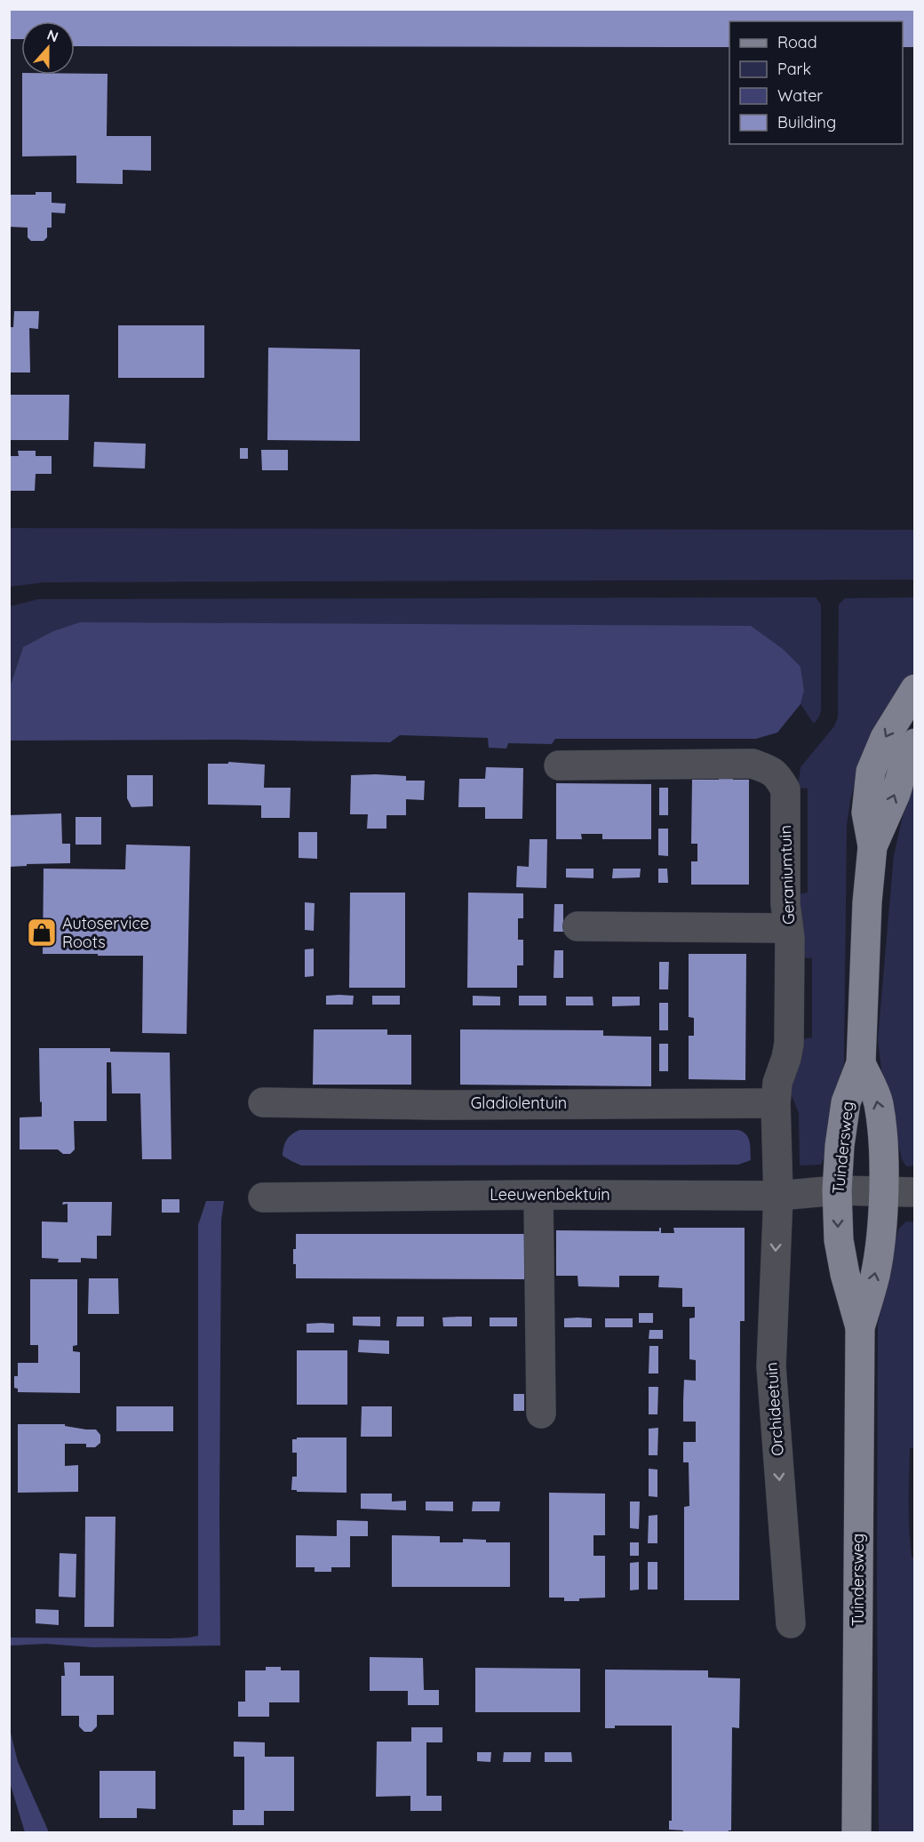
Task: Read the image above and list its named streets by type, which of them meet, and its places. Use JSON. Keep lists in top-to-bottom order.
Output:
{
  "streets": {
    "main road": ["Tuindersweg"],
    "street": [
      "Geraniumtuin",
      "Gladiolentuin",
      "Leeuwenbektuin",
      "Orchideetuin"
    ]
  },
  "crossings": [
    ["Geraniumtuin", "Gladiolentuin"],
    ["Geraniumtuin", "Leeuwenbektuin"],
    ["Geraniumtuin", "Orchideetuin"],
    ["Tuindersweg", "Leeuwenbektuin"],
    ["Leeuwenbektuin", "Orchideetuin"]
  ],
  "places": {
    "shop": ["Autoservice Roots"]
  },
  "legend": [
    "Road",
    "Park",
    "Water",
    "Building"
  ],
  "north": "top"
}
